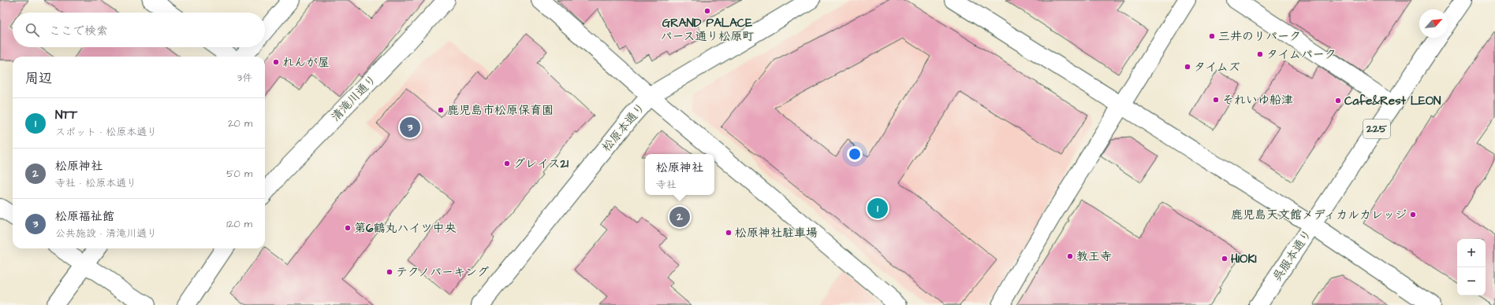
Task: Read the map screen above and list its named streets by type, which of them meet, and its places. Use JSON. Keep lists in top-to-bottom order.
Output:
{
  "streets": {
    "main road": [
      "清滝川通り",
      "松原本通り",
      "225",
      "呉服本通り"
    ]
  },
  "places": [
    "GRAND PALACE パース通り松原町",
    "三井のリパーク",
    "タイムパーク",
    "れんが屋",
    "タイムズ",
    "それいゆ船津",
    "Cafe&Rest LEON",
    "鹿児島市松原保育園",
    "グレイス21",
    "鹿児島天文館メディカルカレッジ",
    "第6鶴丸ハイツ中央",
    "松原神社駐車場",
    "教王寺",
    "HIOKI",
    "テクノパーキング"
  ],
  "north": "top right",
  "page": {
    "search": "ここで検索",
    "heading": ["周辺", "3件"],
    "list": [
      {
        "mark": "1",
        "name": "NTT",
        "note": "スポット · 松原本通り",
        "value": "20 m"
      },
      {
        "mark": "2",
        "name": "松原神社",
        "note": "寺社 · 松原本通り",
        "value": "50 m"
      },
      {
        "mark": "3",
        "name": "松原福祉館",
        "note": "公共施設 · 清滝川通り",
        "value": "120 m"
      }
    ],
    "pins": ["3", "1", "2"],
    "popup": ["松原神社", "寺社"],
    "map_buttons": ["+", "−"]
  }
}
